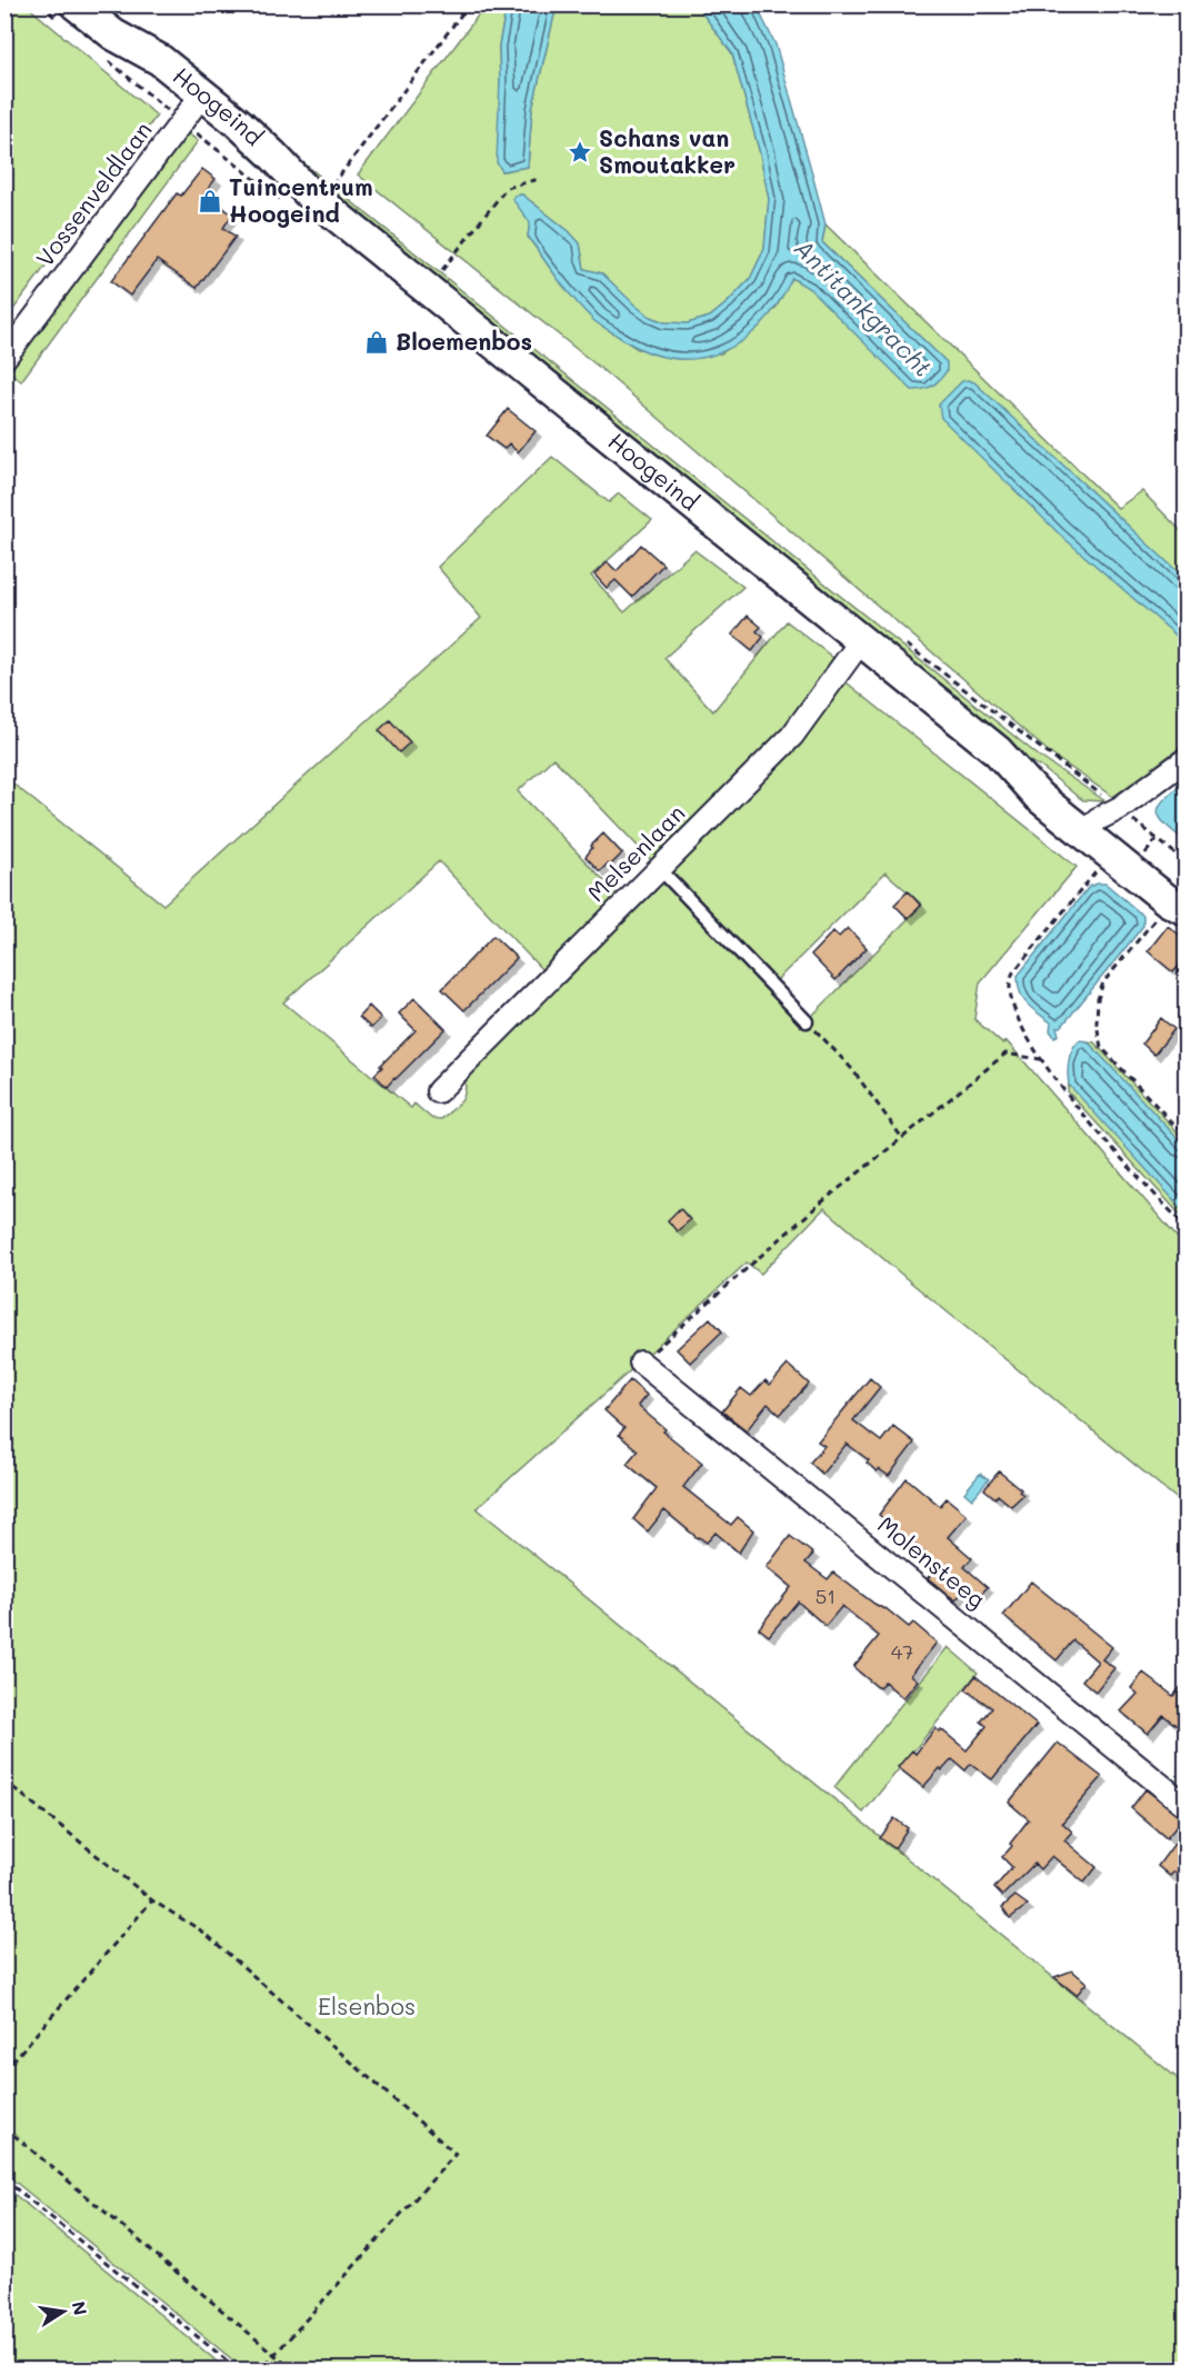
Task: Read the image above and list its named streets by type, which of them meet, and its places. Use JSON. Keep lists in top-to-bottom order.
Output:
{
  "streets": {
    "main road": ["Hoogeind"],
    "street": ["Vossenveldlaan", "Melsenlaan", "Molensteeg"]
  },
  "crossings": [
    ["Hoogeind", "Vossenveldlaan"],
    ["Hoogeind", "Melsenlaan"]
  ],
  "water": ["Antitankgracht"],
  "parks": ["Elsenbos"],
  "places": {
    "place": ["Schans van Smoutakker"],
    "shop": ["Tuincentrum Hoogeind", "Bloemenbos"]
  },
  "house_numbers": ["51", "47"],
  "north": "right"
}
